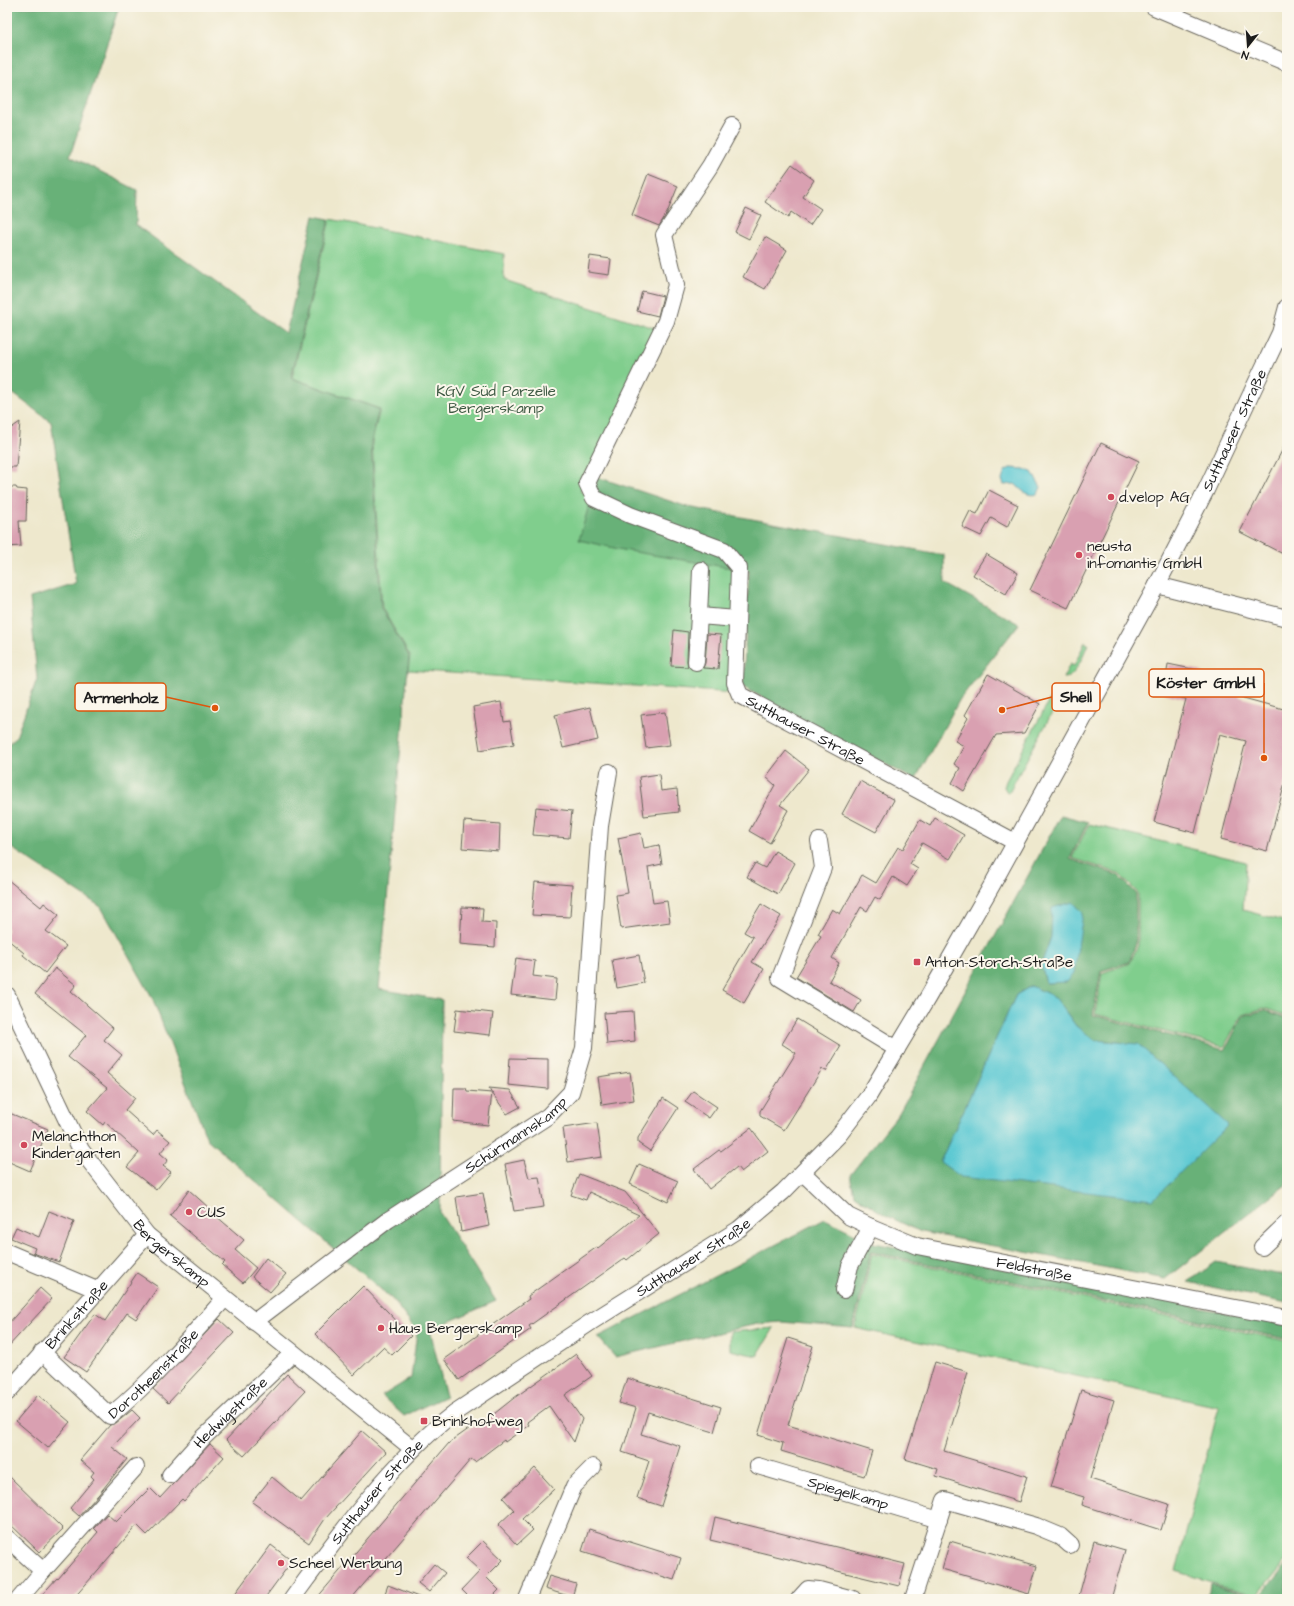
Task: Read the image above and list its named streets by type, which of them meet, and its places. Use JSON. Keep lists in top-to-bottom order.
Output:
{
  "streets": {
    "street": [
      "Sutthauser Straße",
      "Schürmannskamp",
      "Bergerskamp",
      "Feldstraße",
      "Brinkstraße",
      "Dorotheenstraße",
      "Hedwigstraße",
      "Spiegelkamp"
    ]
  },
  "crossings": [
    ["Sutthauser Straße", "Bergerskamp"],
    ["Sutthauser Straße", "Feldstraße"],
    ["Schürmannskamp", "Bergerskamp"],
    ["Bergerskamp", "Brinkstraße"],
    ["Bergerskamp", "Dorotheenstraße"],
    ["Bergerskamp", "Hedwigstraße"],
    ["Brinkstraße", "Dorotheenstraße"]
  ],
  "parks": ["KGV Süd Parzelle Bergerskamp"],
  "places": {
    "other": [
      "d.velop AG",
      "neusta infomantis GmbH",
      "Armenholz",
      "Shell",
      "Köster GmbH",
      "Melanchthon Kindergarten",
      "CUS",
      "Haus Bergerskamp",
      "Scheel Werbung"
    ],
    "transit": ["Anton-Storch-Straße", "Brinkhofweg"]
  },
  "north": "bottom"
}
